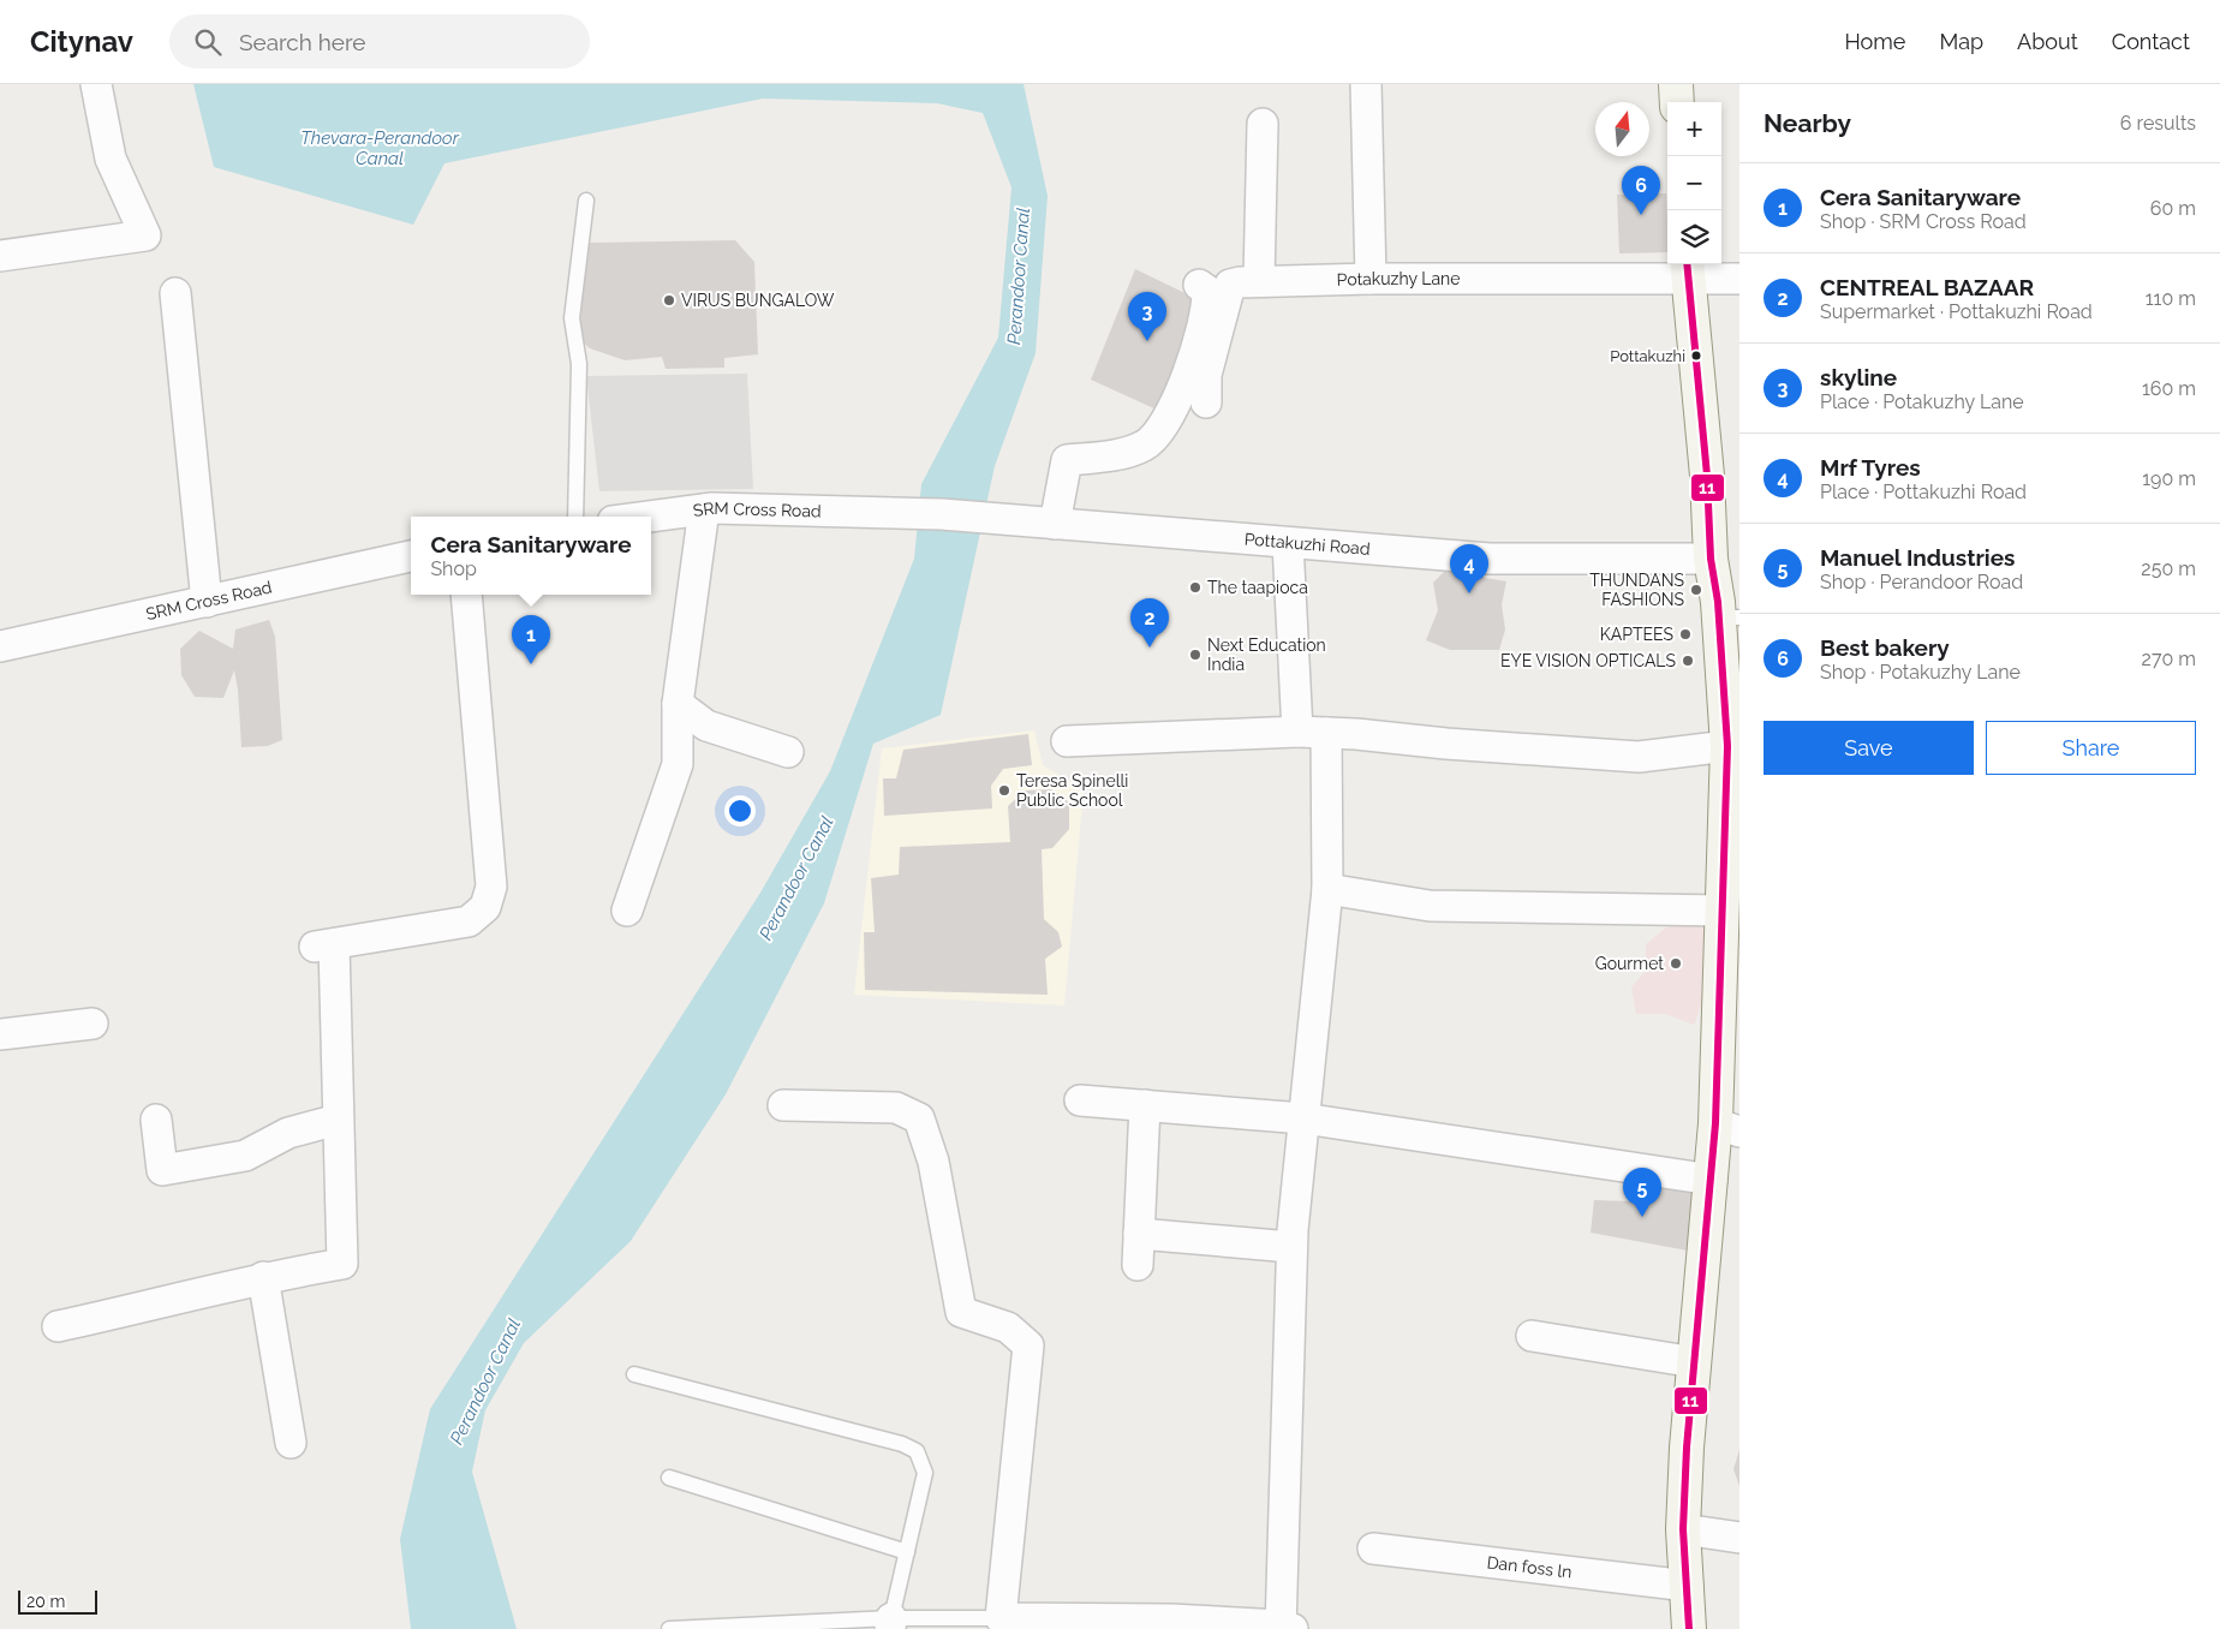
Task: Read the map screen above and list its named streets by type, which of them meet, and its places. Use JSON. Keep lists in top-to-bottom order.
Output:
{
  "streets": {
    "street": [
      "Potakuzhy Lane",
      "SRM Cross Road",
      "Pottakuzhi Road",
      "Dan foss ln"
    ]
  },
  "crossings": [
    ["SRM Cross Road", "Pottakuzhi Road"]
  ],
  "water": ["Thevara-Perandoor Canal", "Perandoor Canal"],
  "places": [
    "VIRUS BUNGALOW",
    "Pottakuzhi",
    "The taapioca",
    "THUNDANS FASHIONS",
    "KAPTEES",
    "Next Education India",
    "EYE VISION OPTICALS",
    "Teresa Spinelli Public School",
    "Gourmet"
  ],
  "lines": ["transit line 11"],
  "scale_bar": "20 m",
  "north": "top",
  "page": {
    "header": "Citynav",
    "search": "Search here",
    "nav": [
      "Home",
      "Map",
      "About",
      "Contact"
    ],
    "heading": ["Nearby", "6 results"],
    "map_buttons": ["+", "−"],
    "list": [
      {
        "mark": "1",
        "name": "Cera Sanitaryware",
        "note": "Shop · SRM Cross Road",
        "value": "60 m"
      },
      {
        "mark": "2",
        "name": "CENTREAL BAZAAR",
        "note": "Supermarket · Pottakuzhi Road",
        "value": "110 m"
      },
      {
        "mark": "3",
        "name": "skyline",
        "note": "Place · Potakuzhy Lane",
        "value": "160 m"
      },
      {
        "mark": "4",
        "name": "Mrf Tyres",
        "note": "Place · Pottakuzhi Road",
        "value": "190 m"
      },
      {
        "mark": "5",
        "name": "Manuel Industries",
        "note": "Shop · Perandoor Road",
        "value": "250 m"
      },
      {
        "mark": "6",
        "name": "Best bakery",
        "note": "Shop · Potakuzhy Lane",
        "value": "270 m"
      }
    ],
    "pins": [
      "6",
      "3",
      "4",
      "2",
      "1",
      "5"
    ],
    "popup": ["Cera Sanitaryware", "Shop"],
    "buttons": ["Save", "Share"],
    "scale": "20 m"
  }
}
